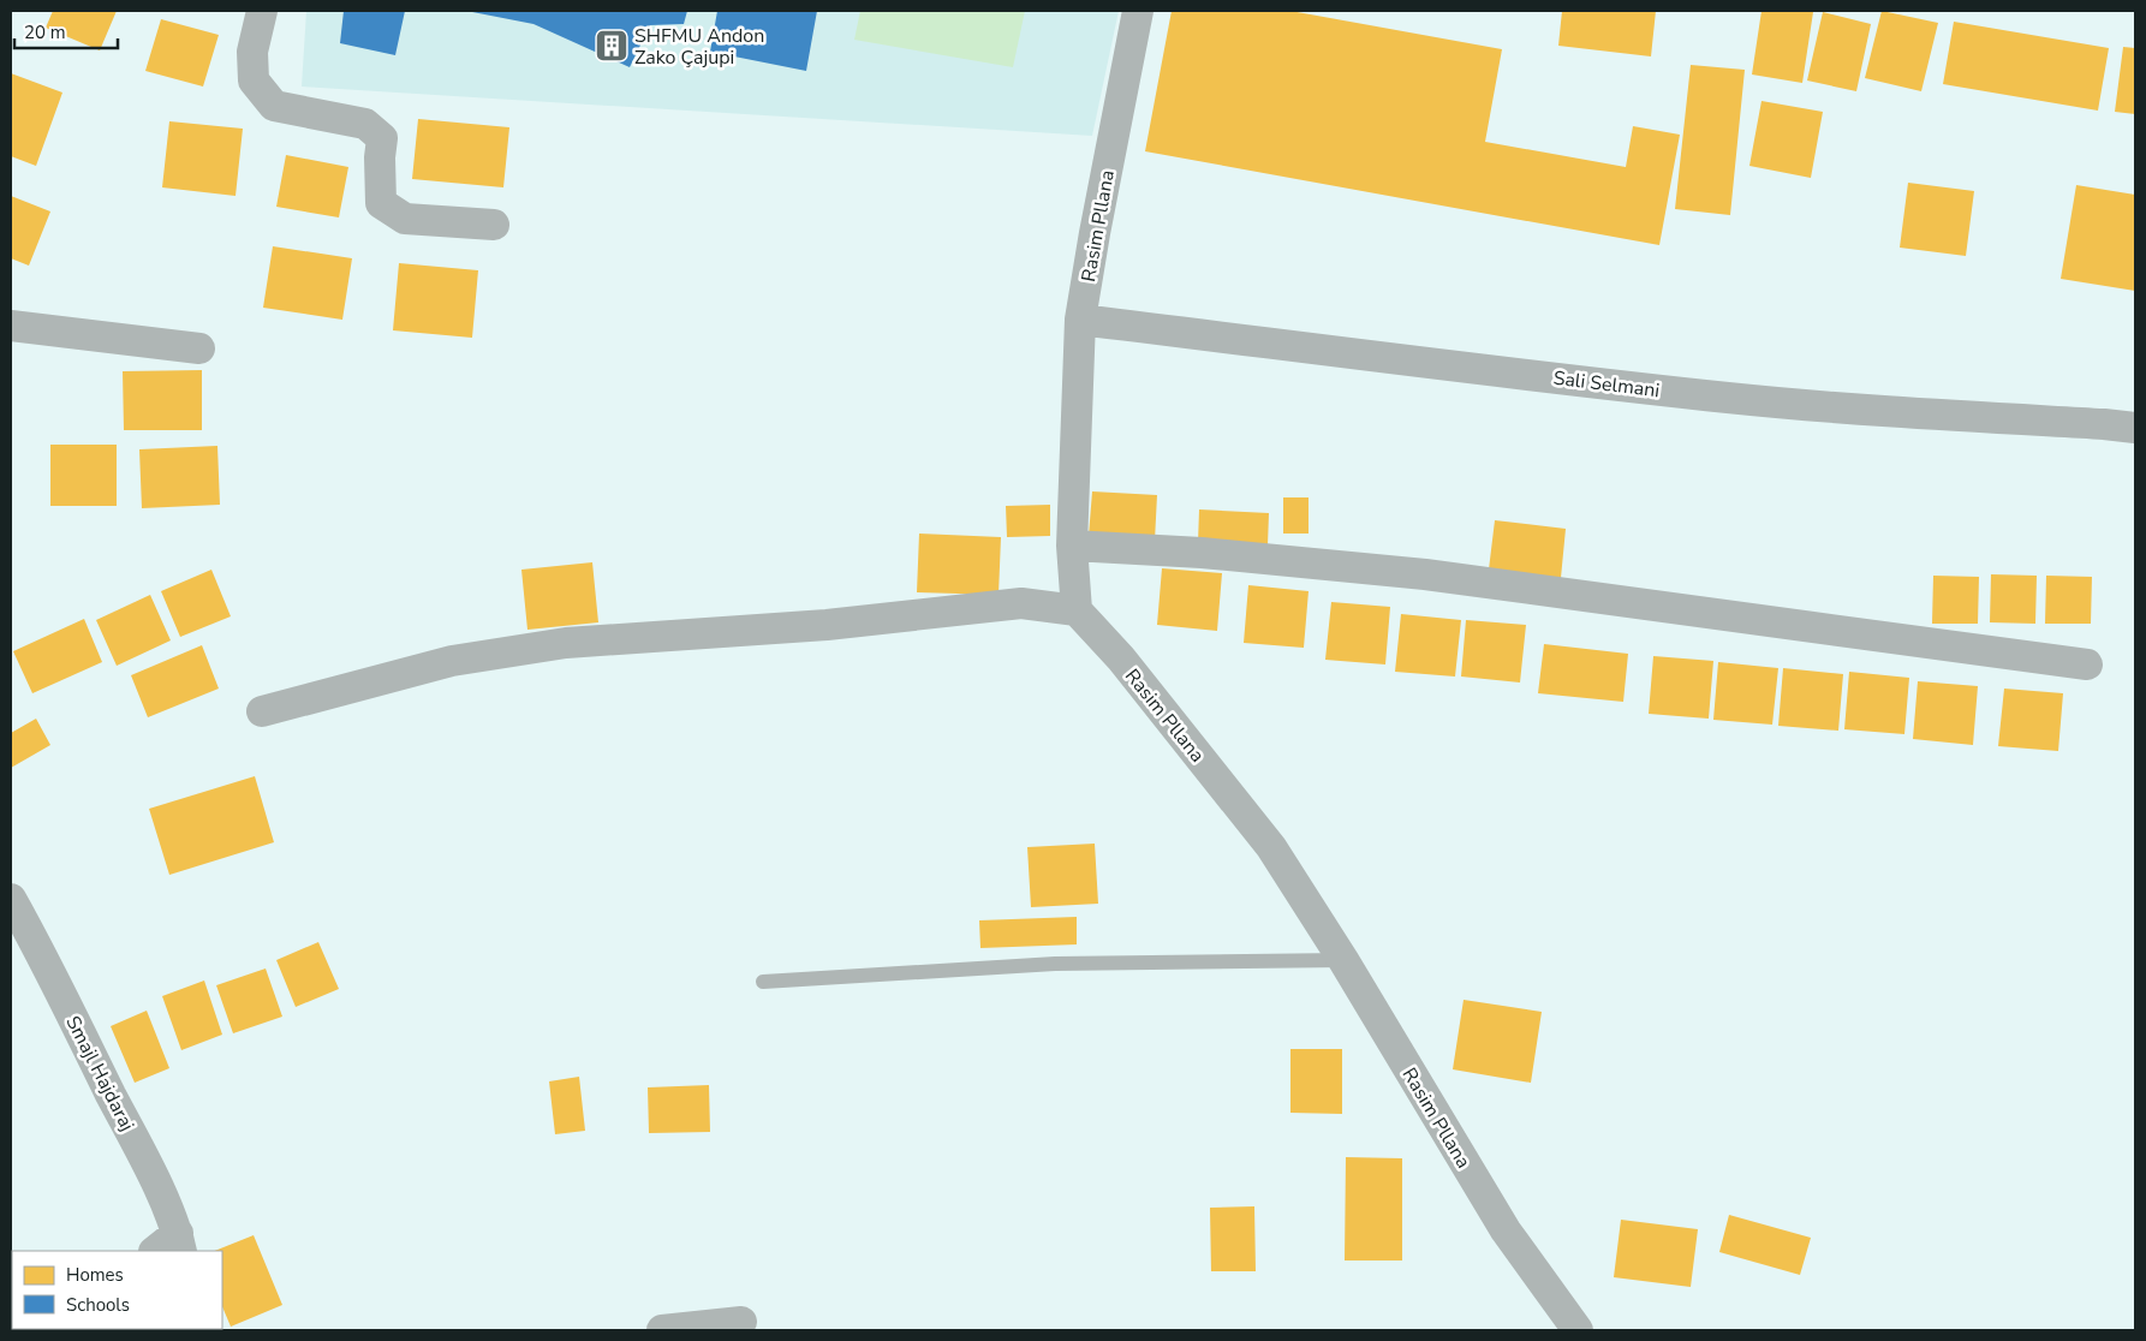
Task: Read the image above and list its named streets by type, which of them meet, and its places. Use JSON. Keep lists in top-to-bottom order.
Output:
{
  "streets": {
    "street": ["Rasim Pllana", "Sali Selmani", "Smajl Hajdaraj"]
  },
  "crossings": [
    ["Rasim Pllana", "Sali Selmani"]
  ],
  "places": {
    "building": ["SHFMU Andon Zako Çajupi"]
  },
  "legend": ["Homes", "Schools"],
  "scale_bar": "20 m"
}
